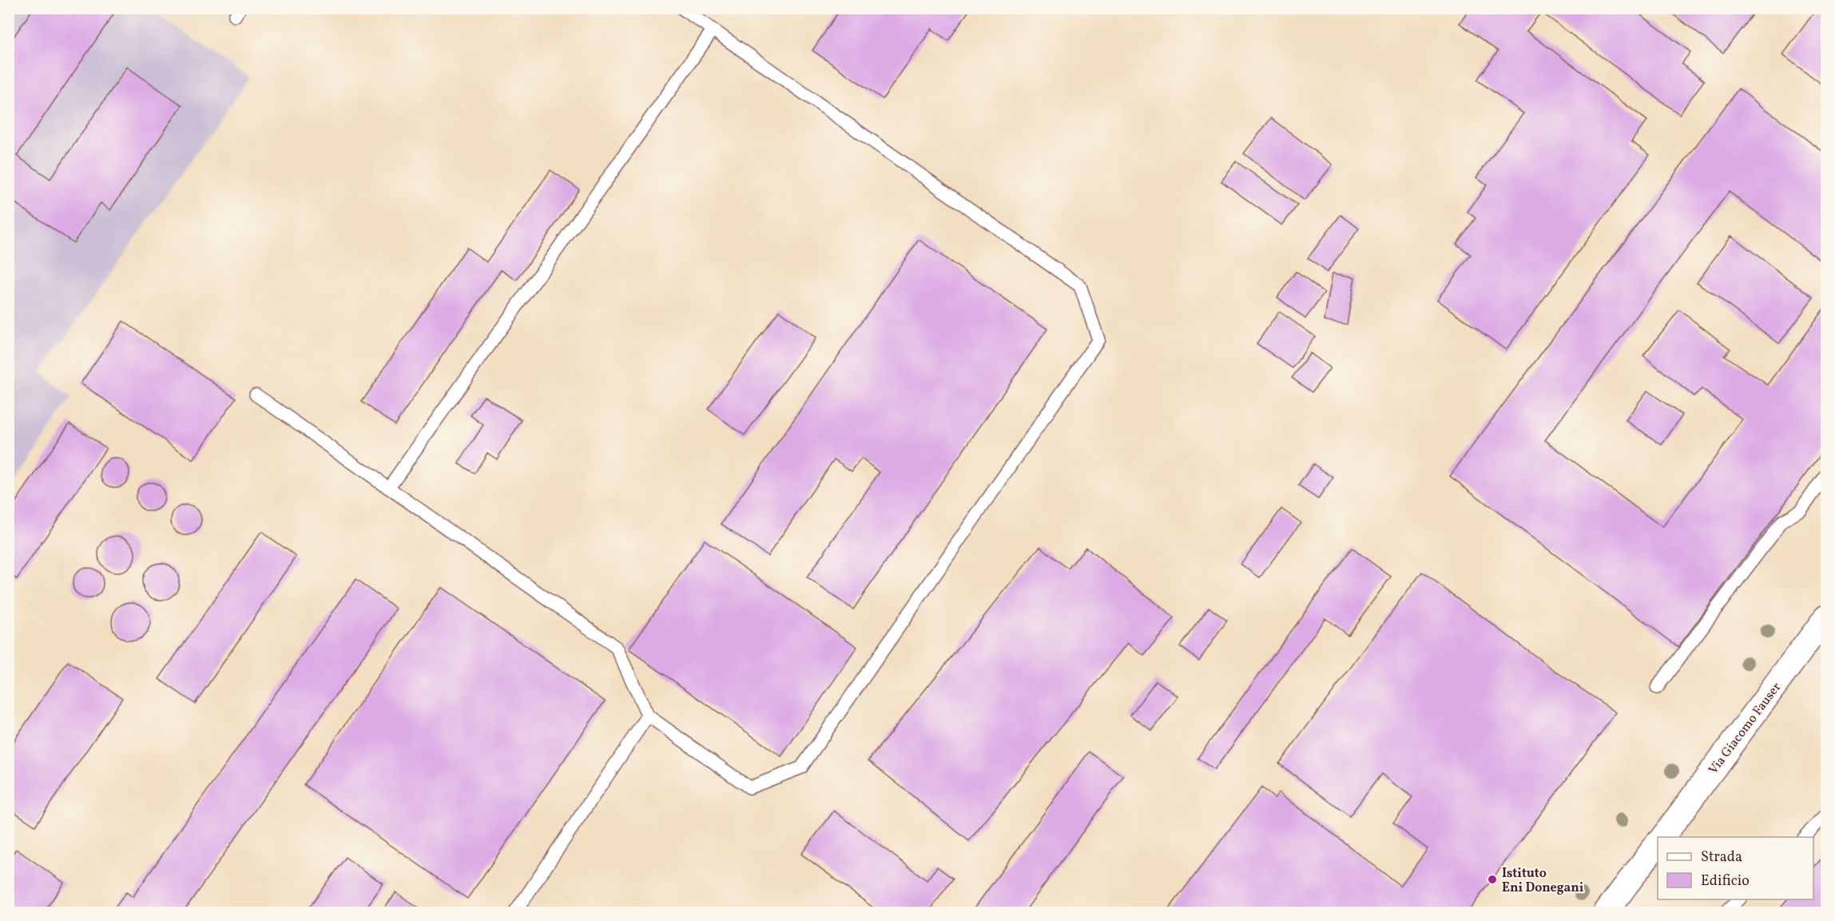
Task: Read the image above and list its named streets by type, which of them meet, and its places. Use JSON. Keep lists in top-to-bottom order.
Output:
{
  "streets": {
    "street": ["Via Giacomo Fauser"]
  },
  "places": ["Istituto Eni Donegani"],
  "legend": ["Strada", "Edificio"]
}
